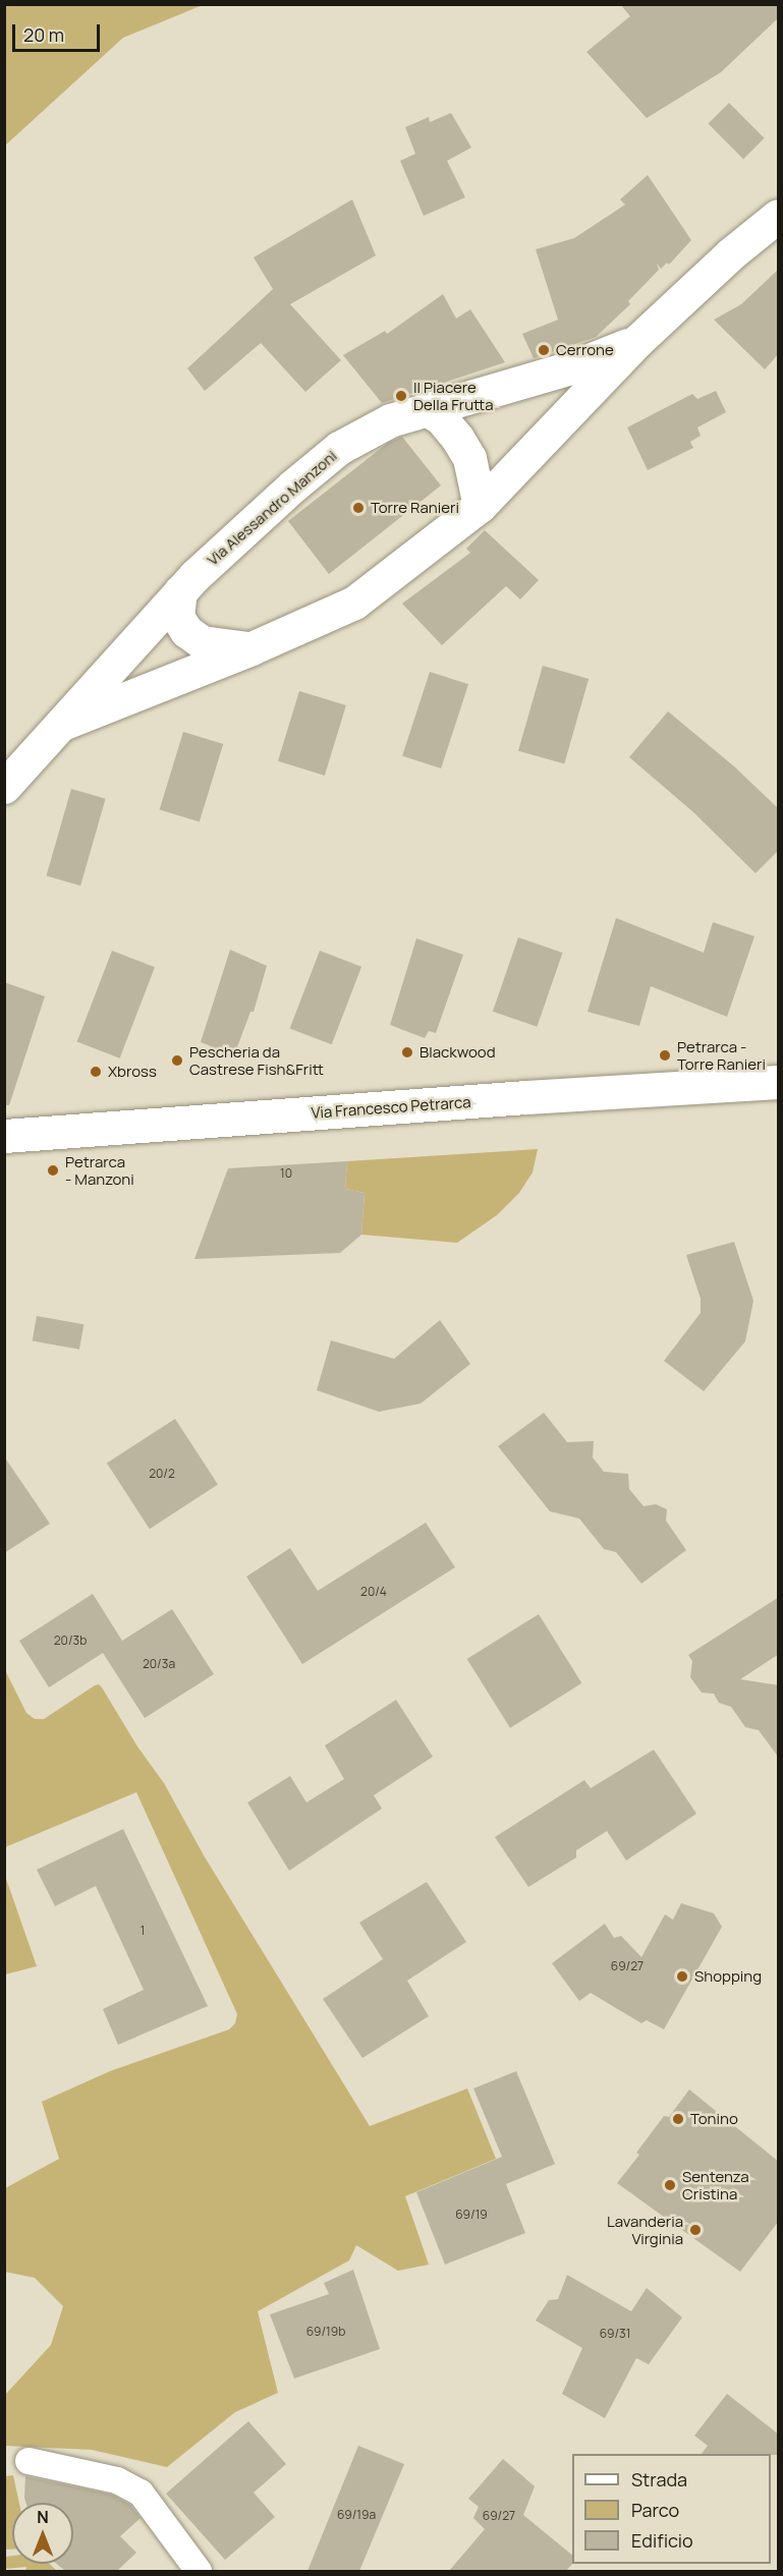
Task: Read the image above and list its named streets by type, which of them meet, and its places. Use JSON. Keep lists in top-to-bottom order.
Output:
{
  "streets": {
    "street": ["Via Alessandro Manzoni", "Via Francesco Petrarca"]
  },
  "places": [
    "Cerrone",
    "Il Piacere Della Frutta",
    "Torre Ranieri",
    "Blackwood",
    "Petrarca - Torre Ranieri",
    "Pescheria da Castrese Fish&Fritt",
    "Xbross",
    "Petrarca - Manzoni",
    "Shopping",
    "Tonino",
    "Sentenza Cristina",
    "Lavanderia Virginia"
  ],
  "house_numbers": [
    "10",
    "20/2",
    "20/4",
    "20/3b",
    "20/3a",
    "1",
    "69/27",
    "69/19",
    "69/19b",
    "69/31",
    "69/19a",
    "69/27"
  ],
  "legend": ["Strada", "Parco", "Edificio"],
  "scale_bar": "20 m",
  "north": "top"
}
